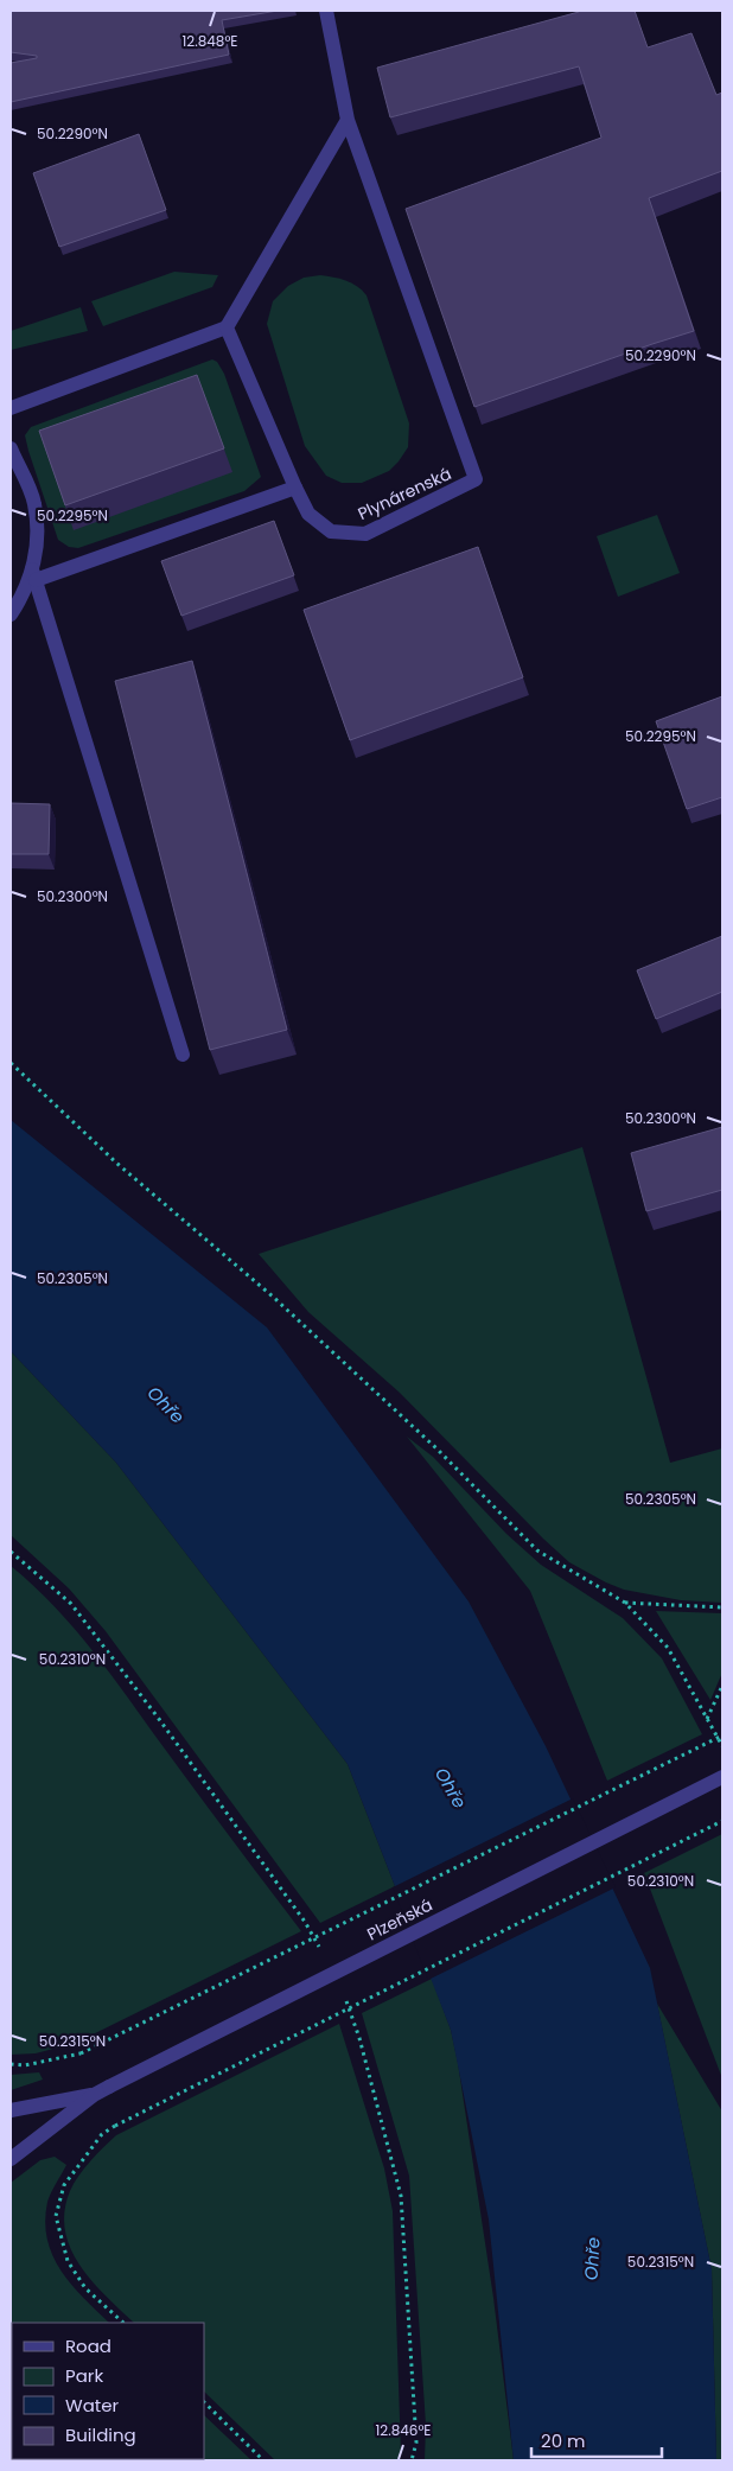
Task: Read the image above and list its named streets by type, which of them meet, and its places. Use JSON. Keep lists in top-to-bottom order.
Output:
{
  "streets": {
    "street": ["Plynárenská", "Plzeňská"]
  },
  "water": ["Ohře"],
  "legend": [
    "Road",
    "Park",
    "Water",
    "Building"
  ],
  "scale_bar": "20 m",
  "coordinates": [
    "12.848°E",
    "50.2290°N",
    "50.2295°N",
    "50.2300°N",
    "50.2305°N",
    "50.2310°N",
    "50.2315°N",
    "12.846°E"
  ]
}
